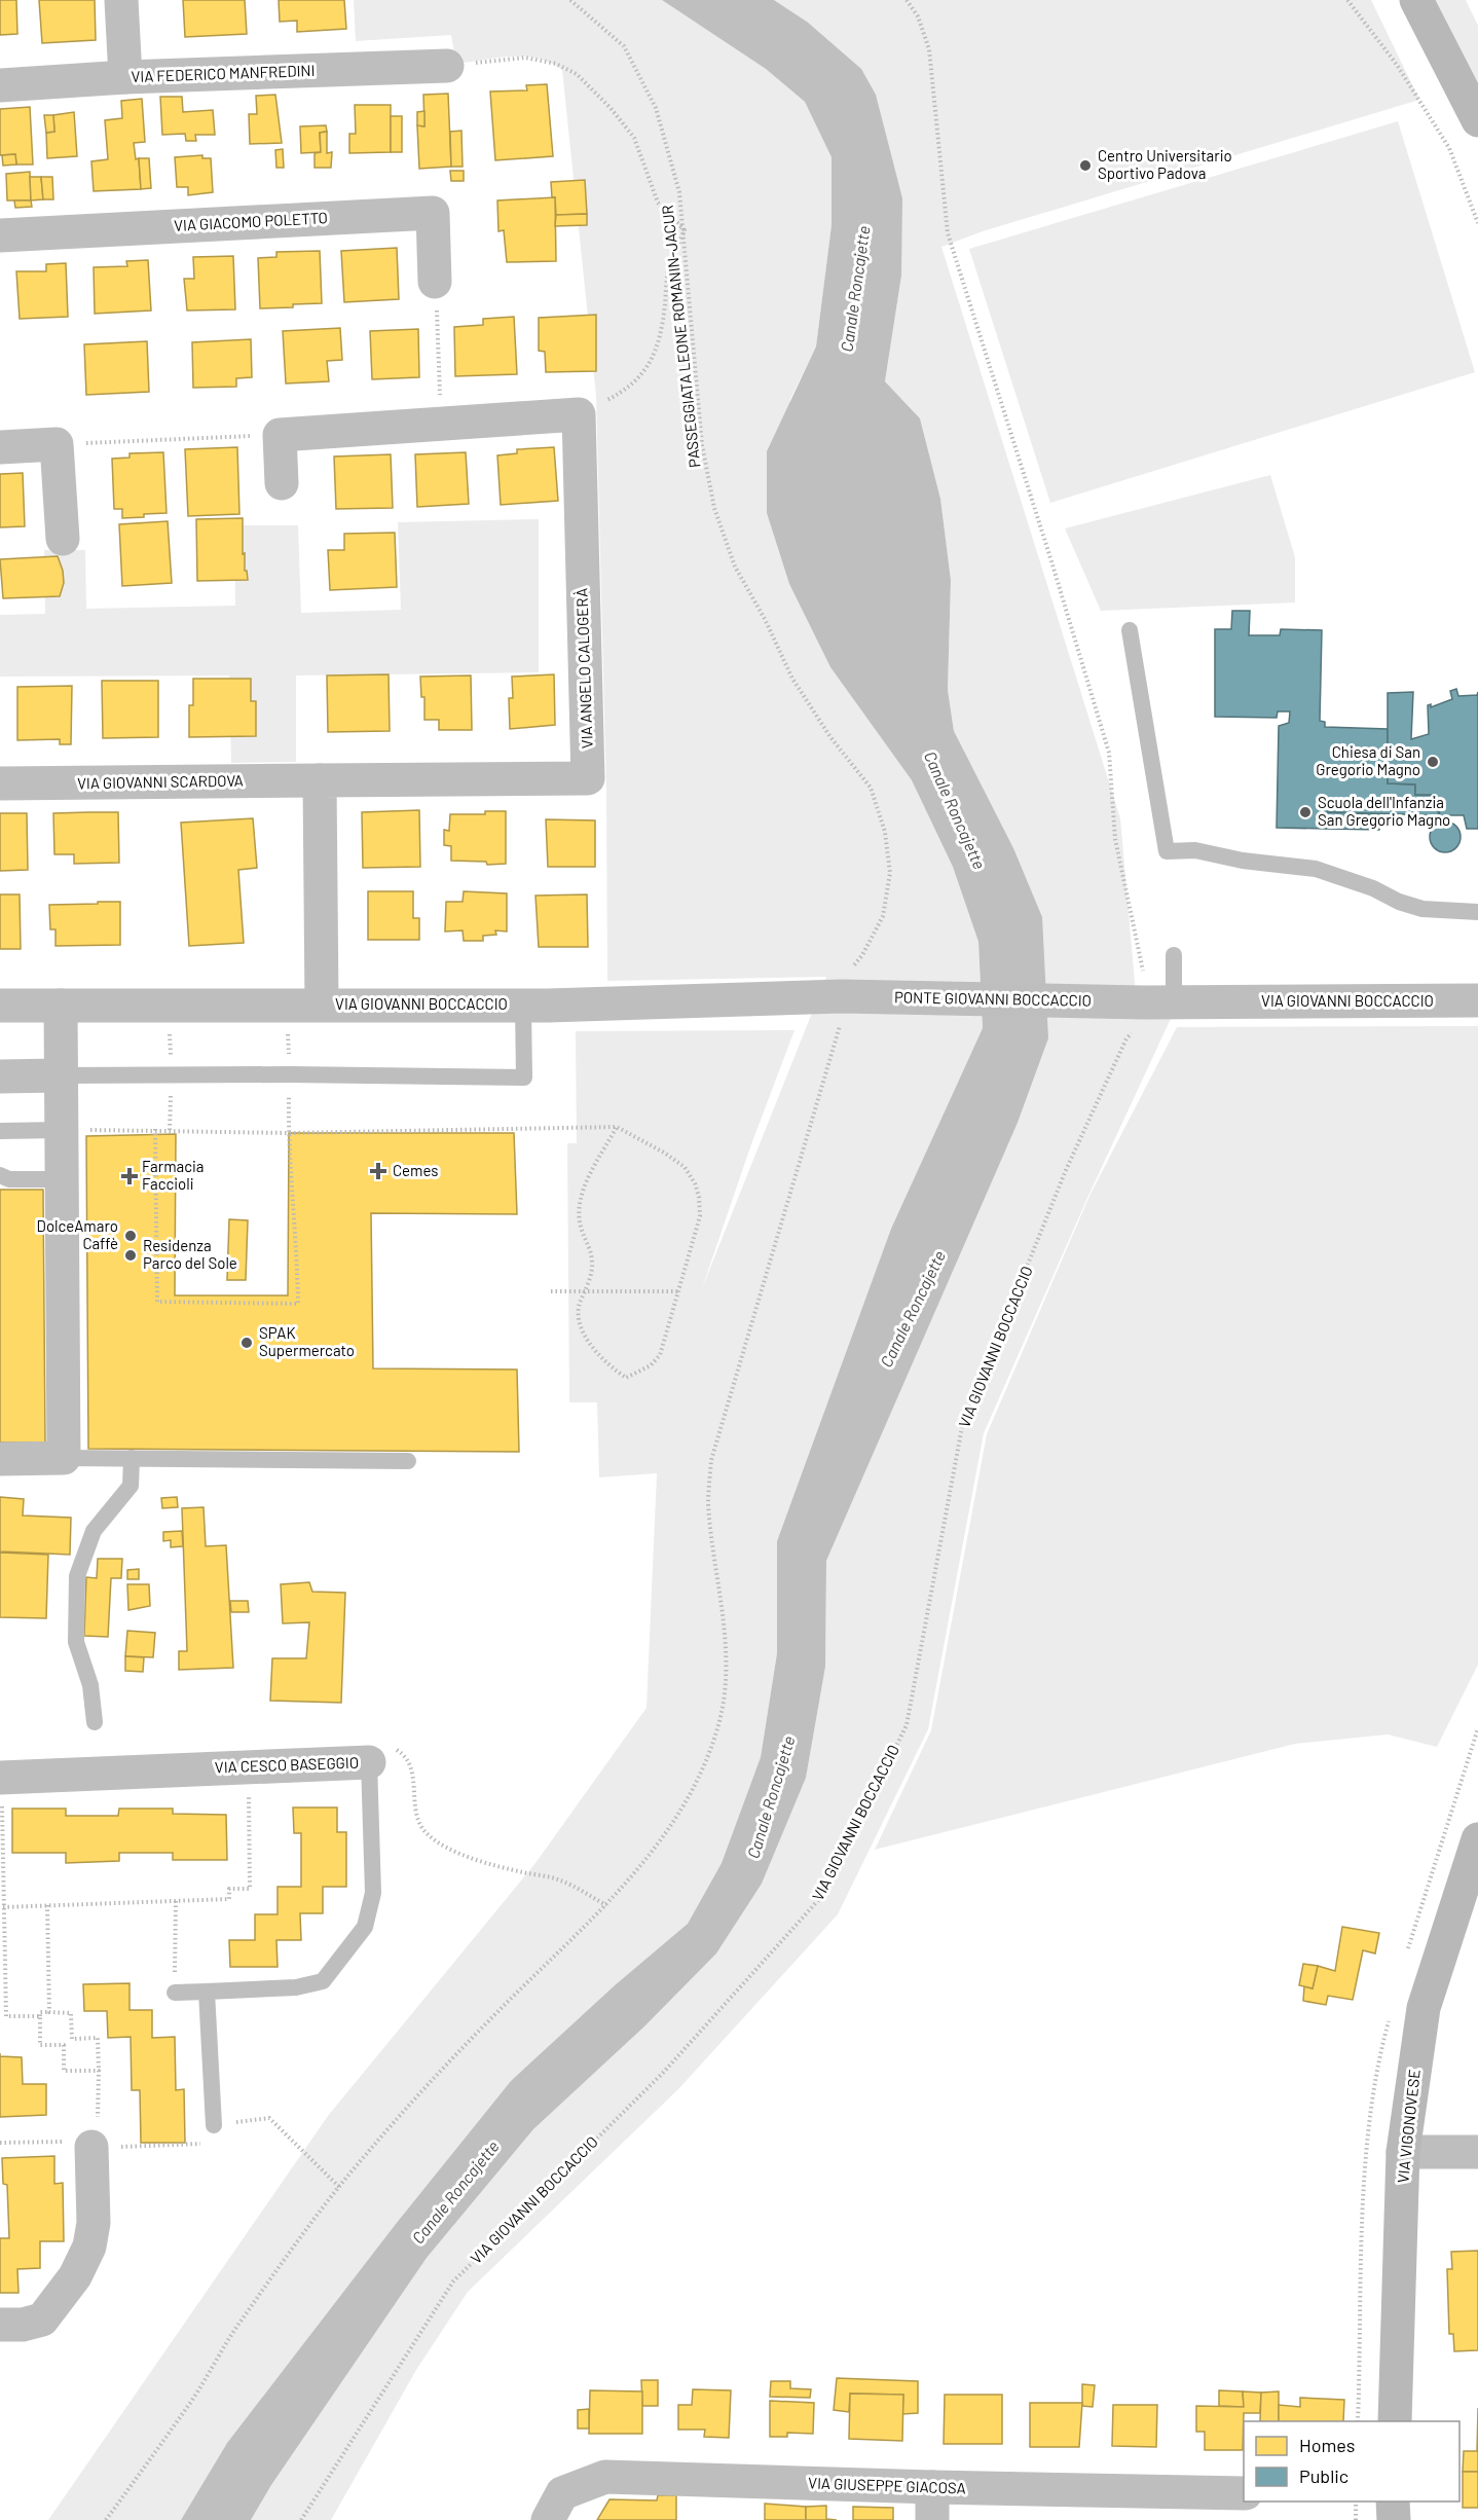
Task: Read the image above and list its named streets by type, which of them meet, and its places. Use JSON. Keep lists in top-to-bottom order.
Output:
{
  "streets": {
    "main road": ["VIA VIGONOVESE"],
    "street": [
      "VIA FEDERICO MANFREDINI",
      "VIA GIACOMO POLETTO",
      "VIA ANGELO CALOGERÀ",
      "VIA GIOVANNI SCARDOVA",
      "PONTE GIOVANNI BOCCACCIO",
      "VIA GIOVANNI BOCCACCIO",
      "VIA CESCO BASEGGIO",
      "VIA GIUSEPPE GIACOSA"
    ],
    "path": ["PASSEGGIATA LEONE ROMANIN-JACUR"]
  },
  "crossings": [
    ["PASSEGGIATA LEONE ROMANIN-JACUR", "PONTE GIOVANNI BOCCACCIO"],
    ["PASSEGGIATA LEONE ROMANIN-JACUR", "VIA GIOVANNI BOCCACCIO"],
    ["VIA ANGELO CALOGERÀ", "VIA GIOVANNI SCARDOVA"],
    ["PONTE GIOVANNI BOCCACCIO", "VIA GIOVANNI BOCCACCIO"]
  ],
  "water": ["Canale Roncajette"],
  "places": {
    "other": [
      "Centro Universitario Sportivo Padova",
      "Chiesa di San Gregorio Magno",
      "Scuola dell'Infanzia San Gregorio Magno",
      "DolceAmaro Caffè",
      "Residenza Parco del Sole",
      "SPAK Supermercato"
    ],
    "health": ["Cemes", "Farmacia Faccioli"]
  },
  "legend": ["Homes", "Public"]
}
